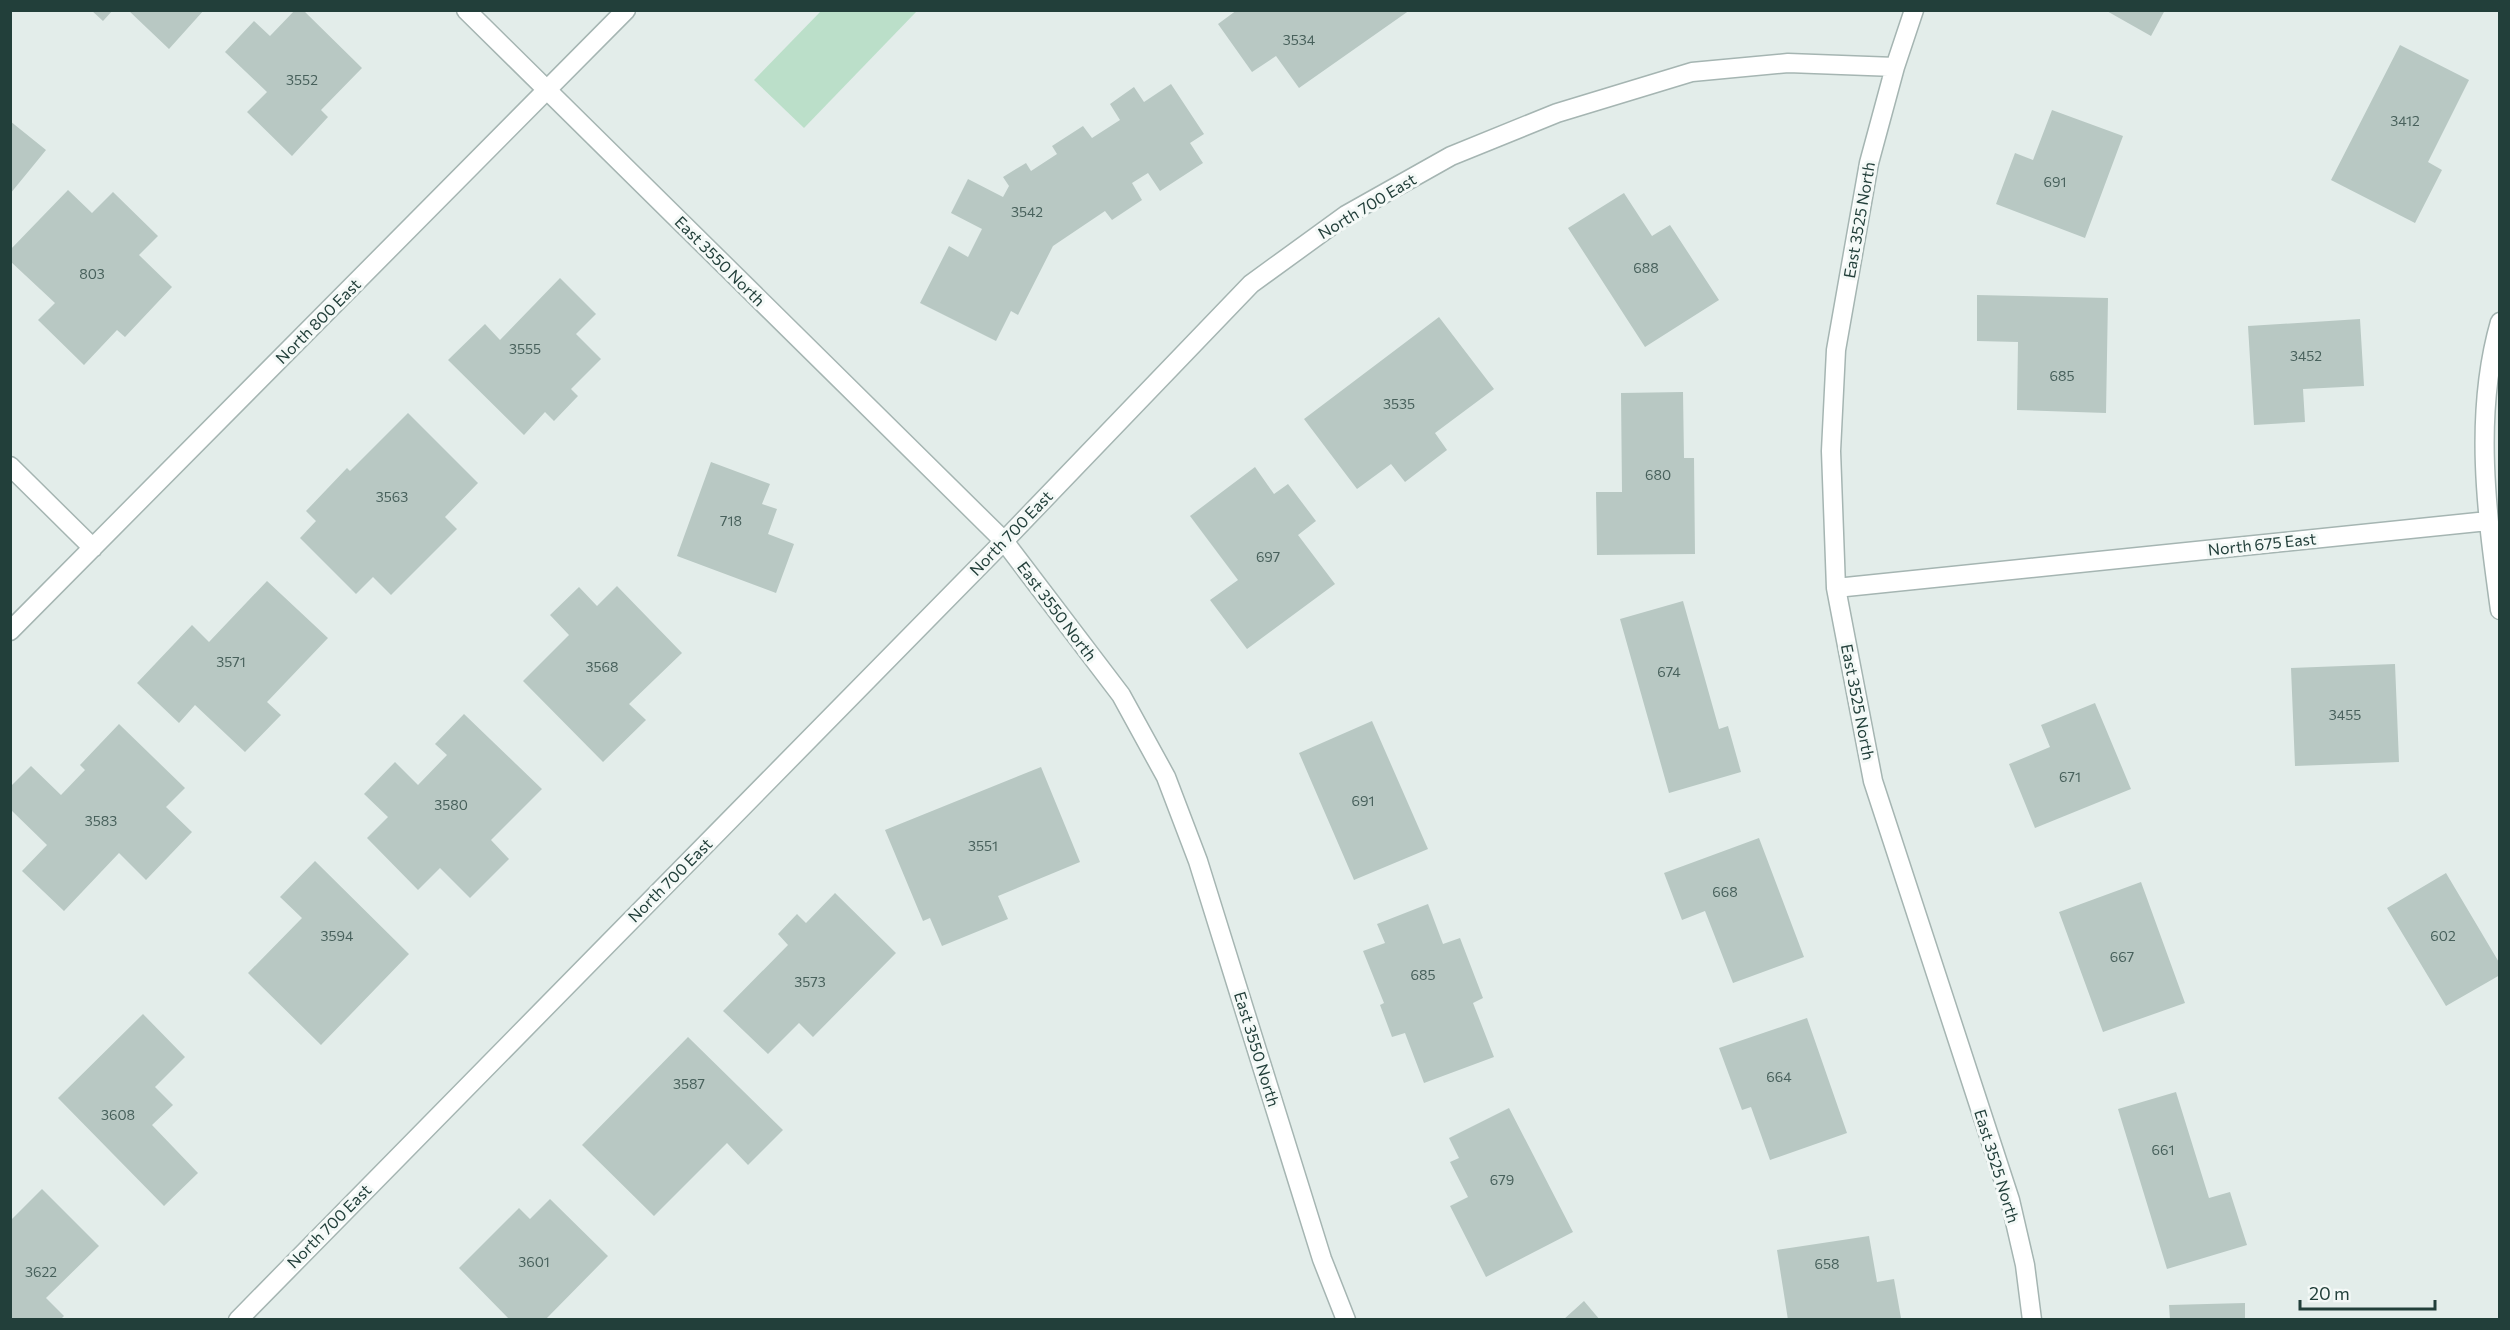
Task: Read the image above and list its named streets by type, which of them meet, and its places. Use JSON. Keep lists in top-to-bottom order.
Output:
{
  "streets": {
    "street": [
      "North 700 East",
      "East 3525 North",
      "East 3550 North",
      "North 800 East",
      "North 675 East"
    ]
  },
  "crossings": [
    ["North 700 East", "East 3525 North"],
    ["North 700 East", "East 3550 North"],
    ["East 3525 North", "North 675 East"],
    ["East 3550 North", "North 800 East"]
  ],
  "house_numbers": [
    "3534",
    "3552",
    "3412",
    "691",
    "3542",
    "688",
    "803",
    "3555",
    "3452",
    "685",
    "3535",
    "680",
    "3563",
    "718",
    "697",
    "3571",
    "3568",
    "674",
    "3455",
    "671",
    "691",
    "3580",
    "3583",
    "3551",
    "668",
    "3594",
    "602",
    "667",
    "685",
    "3573",
    "664",
    "3587",
    "3608",
    "661",
    "679",
    "3601",
    "658",
    "3622"
  ],
  "scale_bar": "20 m"
}
